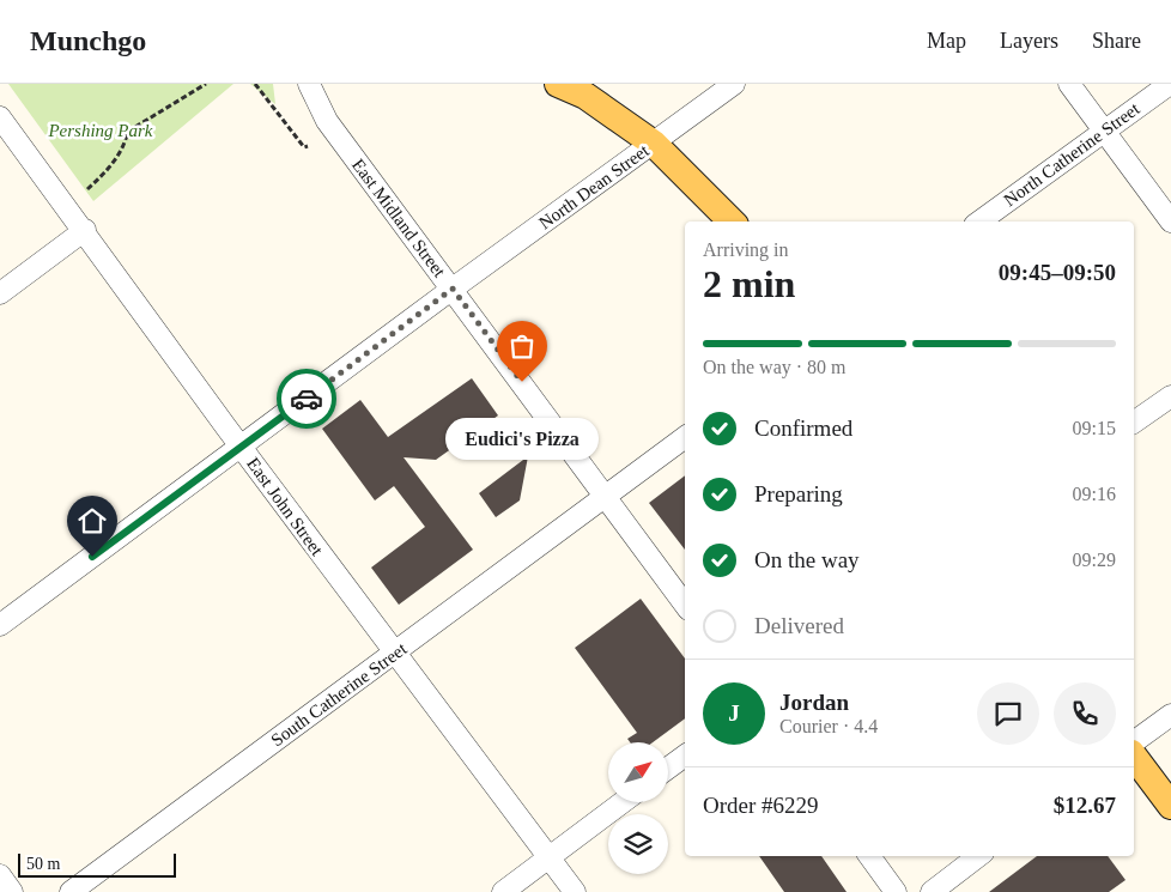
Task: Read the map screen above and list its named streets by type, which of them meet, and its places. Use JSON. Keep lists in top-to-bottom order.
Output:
{
  "streets": {
    "street": [
      "North Catherine Street",
      "North Dean Street",
      "East Midland Street",
      "East John Street",
      "South Catherine Street"
    ]
  },
  "crossings": [
    ["North Dean Street", "East Midland Street"],
    ["North Dean Street", "East John Street"],
    ["East Midland Street", "South Catherine Street"],
    ["East John Street", "South Catherine Street"]
  ],
  "parks": ["Pershing Park"],
  "places": ["Eudici's Pizza"],
  "scale_bar": "50 m",
  "north": "top right",
  "page": {
    "header": "Munchgo",
    "nav": ["Map", "Layers", "Share"],
    "heading": ["2 min", "Arriving in", "09:45–09:50"],
    "panel": [
      "Jordan",
      "Courier · 4.4",
      "Order #6229",
      "$12.67"
    ],
    "bar": "On the way · 80 m",
    "list": [
      ["Confirmed", "09:15"],
      ["Preparing", "09:16"],
      ["On the way", "09:29"],
      "Delivered"
    ],
    "bubble": "Eudici's Pizza",
    "round": "J",
    "scale": "50 m"
  }
}
